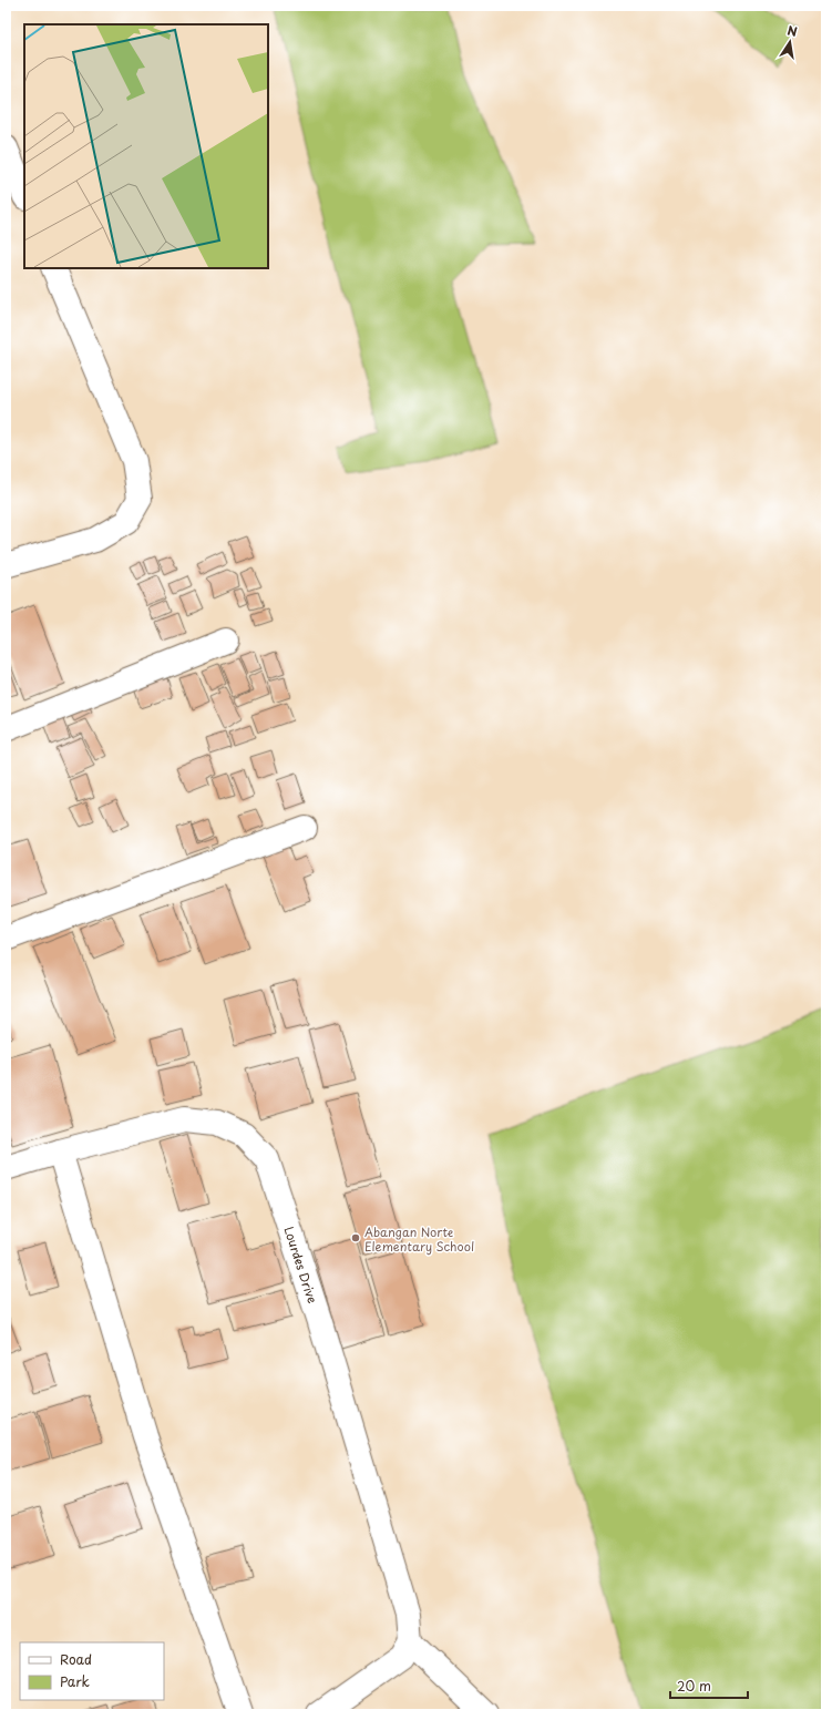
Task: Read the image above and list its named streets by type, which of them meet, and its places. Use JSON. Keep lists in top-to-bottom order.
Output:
{
  "streets": {
    "street": ["Lourdes Drive"]
  },
  "places": ["Abangan Norte Elementary School"],
  "legend": ["Road", "Park"],
  "scale_bar": "20 m",
  "north": "top"
}
